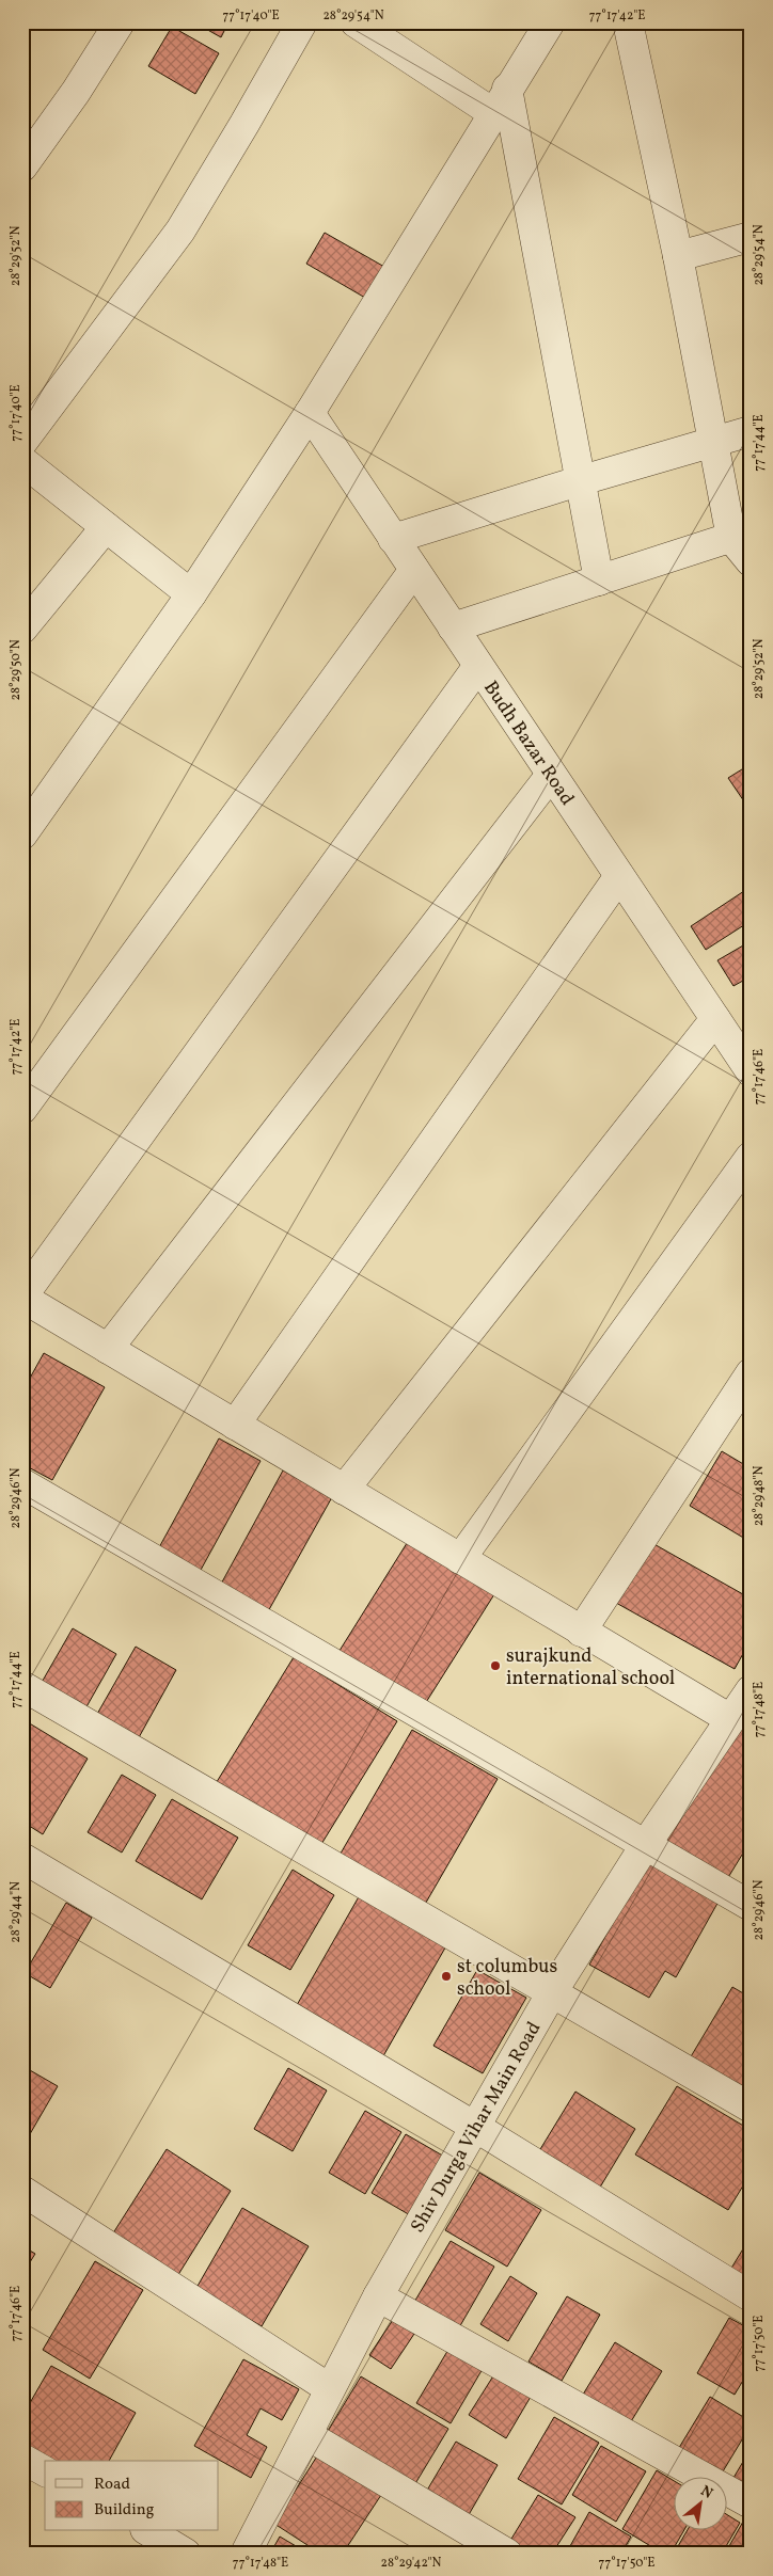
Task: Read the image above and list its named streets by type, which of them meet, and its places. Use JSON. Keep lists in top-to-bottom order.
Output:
{
  "streets": {
    "street": ["Budh Bazar Road", "Shiv Durga Vihar Main Road"]
  },
  "places": ["surajkund international school", "st columbus school"],
  "legend": ["Road", "Building"],
  "north": "top right",
  "coordinates": [
    "77°17'40\"E",
    "28°29'54\"N",
    "77°17'42\"E",
    "28°29'52\"N",
    "77°17'44\"E",
    "28°29'50\"N",
    "77°17'46\"E",
    "28°29'48\"N",
    "28°29'46\"N",
    "77°17'48\"E",
    "28°29'44\"N",
    "77°17'50\"E",
    "28°29'42\"N"
  ]
}
